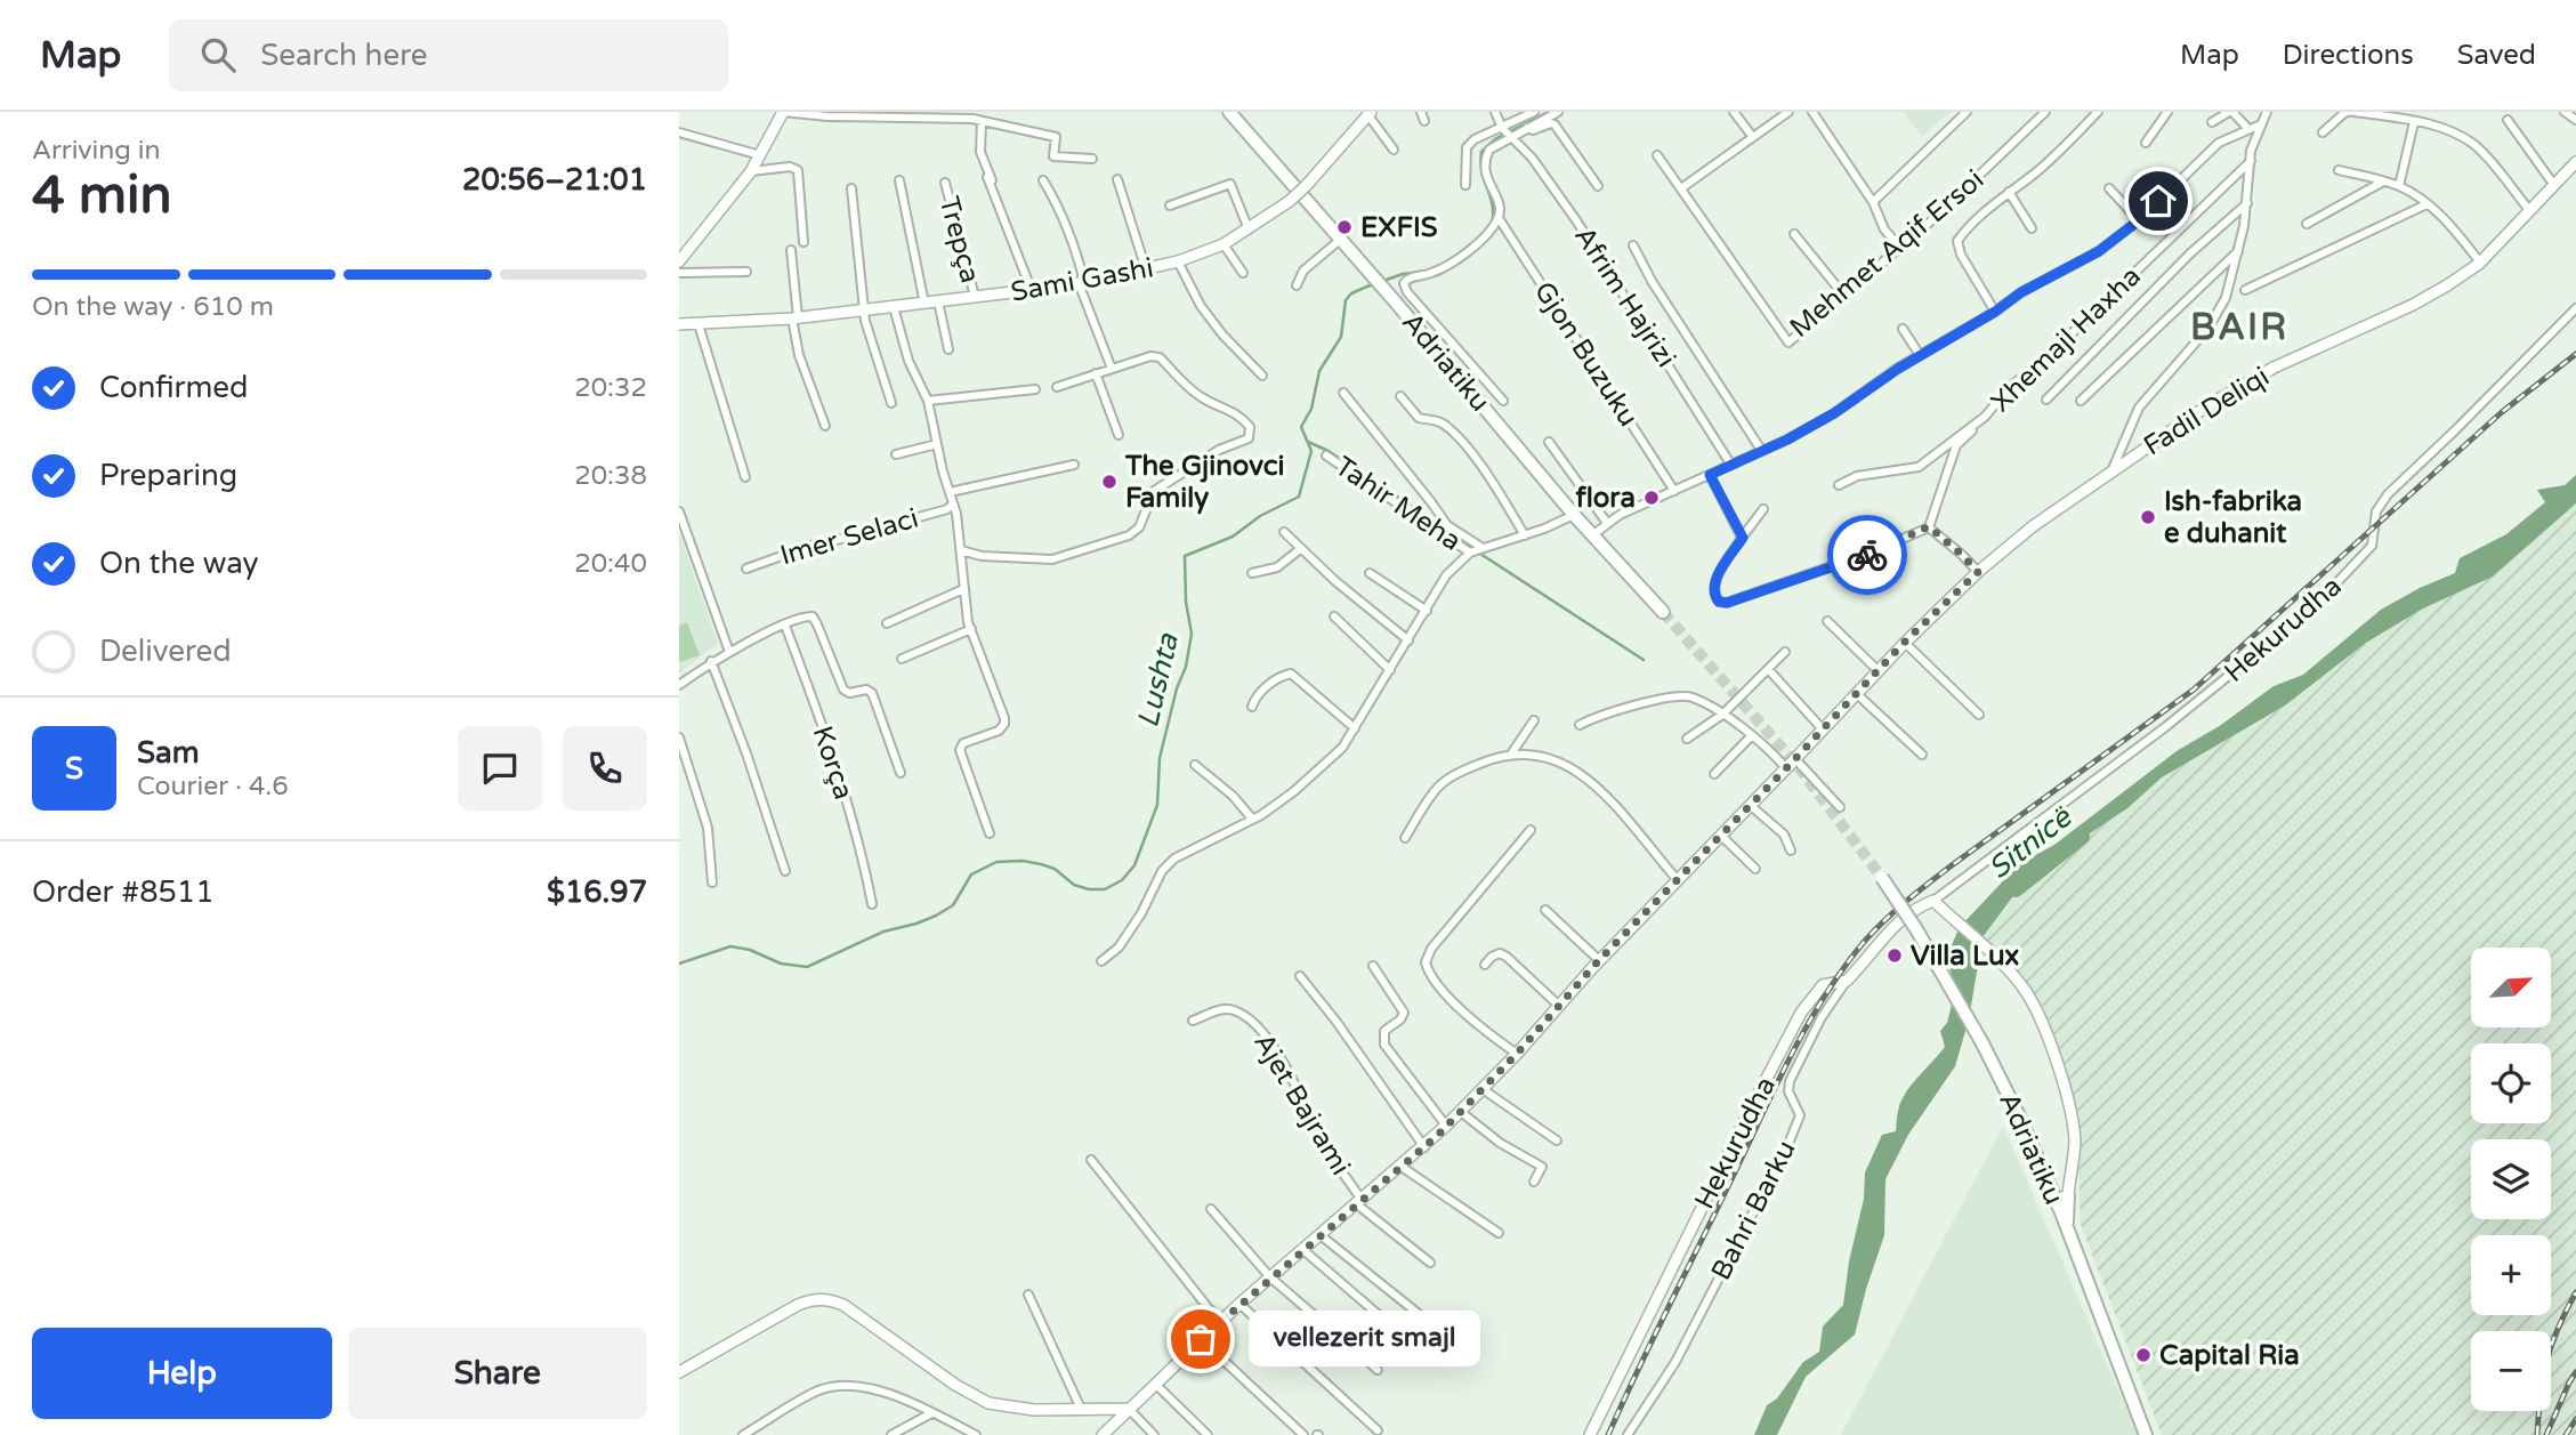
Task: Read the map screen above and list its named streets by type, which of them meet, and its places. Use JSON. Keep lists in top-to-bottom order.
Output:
{
  "streets": {
    "main road": ["Adriatiku"],
    "street": [
      "Trepça",
      "Mehmet Aqif Ersoi",
      "Sami Gashi",
      "Afrim Hajrizi",
      "Xhemajl Haxha",
      "Gjon Buzuku",
      "Fadil Deliqi",
      "Tahir Meha",
      "Imer Selaci",
      "Hekurudha",
      "Korça",
      "Ajet Bajrami",
      "Bahri Barku"
    ]
  },
  "crossings": [
    ["Trepça", "Sami Gashi"],
    ["Afrim Hajrizi", "Gjon Buzuku"],
    ["Fadil Deliqi", "Ajet Bajrami"],
    ["Hekurudha", "Bahri Barku"]
  ],
  "districts": ["BAIR"],
  "water": ["Lushta", "Sitnicë"],
  "places": [
    "EXFIS",
    "The Gjinovci Family",
    "flora",
    "Ish-fabrika e duhanit",
    "Villa Lux",
    "vellezerit smajl",
    "Capital Ria"
  ],
  "north": "top right",
  "page": {
    "header": "Map",
    "search": "Search here",
    "nav": ["Map", "Directions", "Saved"],
    "heading": ["4 min", "Arriving in", "20:56–21:01"],
    "panel": [
      "Sam",
      "Courier · 4.6",
      "Order #8511",
      "$16.97"
    ],
    "bar": "On the way · 610 m",
    "list": [
      ["Confirmed", "20:32"],
      ["Preparing", "20:38"],
      ["On the way", "20:40"],
      "Delivered"
    ],
    "round": "S",
    "map_buttons": ["+", "−"],
    "bubble": "vellezerit smajl",
    "buttons": ["Help", "Share"]
  }
}
